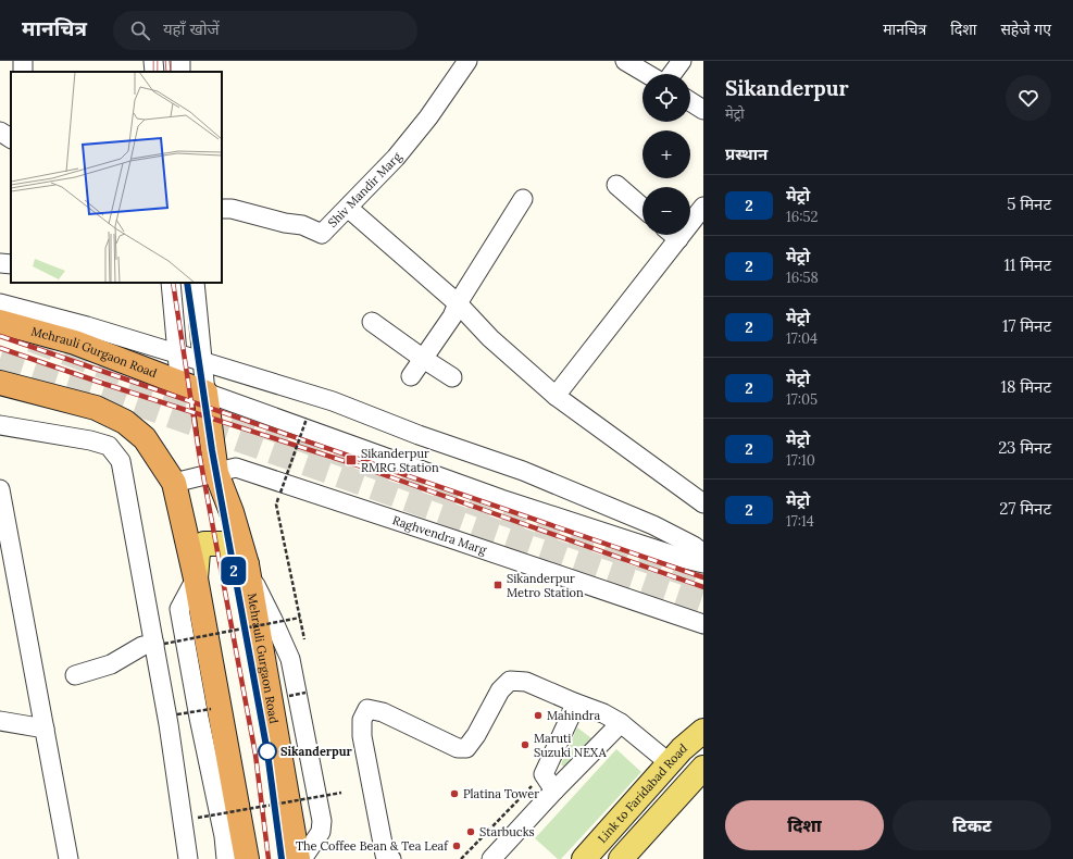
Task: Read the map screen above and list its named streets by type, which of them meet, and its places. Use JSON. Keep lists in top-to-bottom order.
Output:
{
  "streets": {
    "highway": ["Mehrauli Gurgaon Road"],
    "main road": ["Link to Faridabad Road"],
    "street": ["Shiv Mandir Marg", "Raghvendra Marg"]
  },
  "crossings": [
    ["Mehrauli Gurgaon Road", "Raghvendra Marg"]
  ],
  "places": {
    "transit": ["Sikanderpur RMRG Station", "Sikanderpur Metro Station"],
    "other": [
      "Mahindra",
      "Maruti Suzuki NEXA",
      "Sikanderpur",
      "Platina Tower",
      "Starbucks",
      "The Coffee Bean & Tea Leaf"
    ]
  },
  "lines": ["metro line 2"],
  "page": {
    "header": "मानचित्र",
    "search": "यहाँ खोजें",
    "nav": ["मानचित्र", "दिशा", "सहेजे गए"],
    "on_map": "2",
    "heading": [
      ["Sikanderpur", "मेट्रो"],
      "प्रस्थान"
    ],
    "map_buttons": ["+", "−"],
    "list": [
      {
        "mark": "2",
        "name": "मेट्रो",
        "note": "16:52",
        "value": "5 मिनट"
      },
      {
        "mark": "2",
        "name": "मेट्रो",
        "note": "16:58",
        "value": "11 मिनट"
      },
      {
        "mark": "2",
        "name": "मेट्रो",
        "note": "17:04",
        "value": "17 मिनट"
      },
      {
        "mark": "2",
        "name": "मेट्रो",
        "note": "17:05",
        "value": "18 मिनट"
      },
      {
        "mark": "2",
        "name": "मेट्रो",
        "note": "17:10",
        "value": "23 मिनट"
      },
      {
        "mark": "2",
        "name": "मेट्रो",
        "note": "17:14",
        "value": "27 मिनट"
      }
    ],
    "buttons": ["दिशा", "टिकट"]
  }
}
